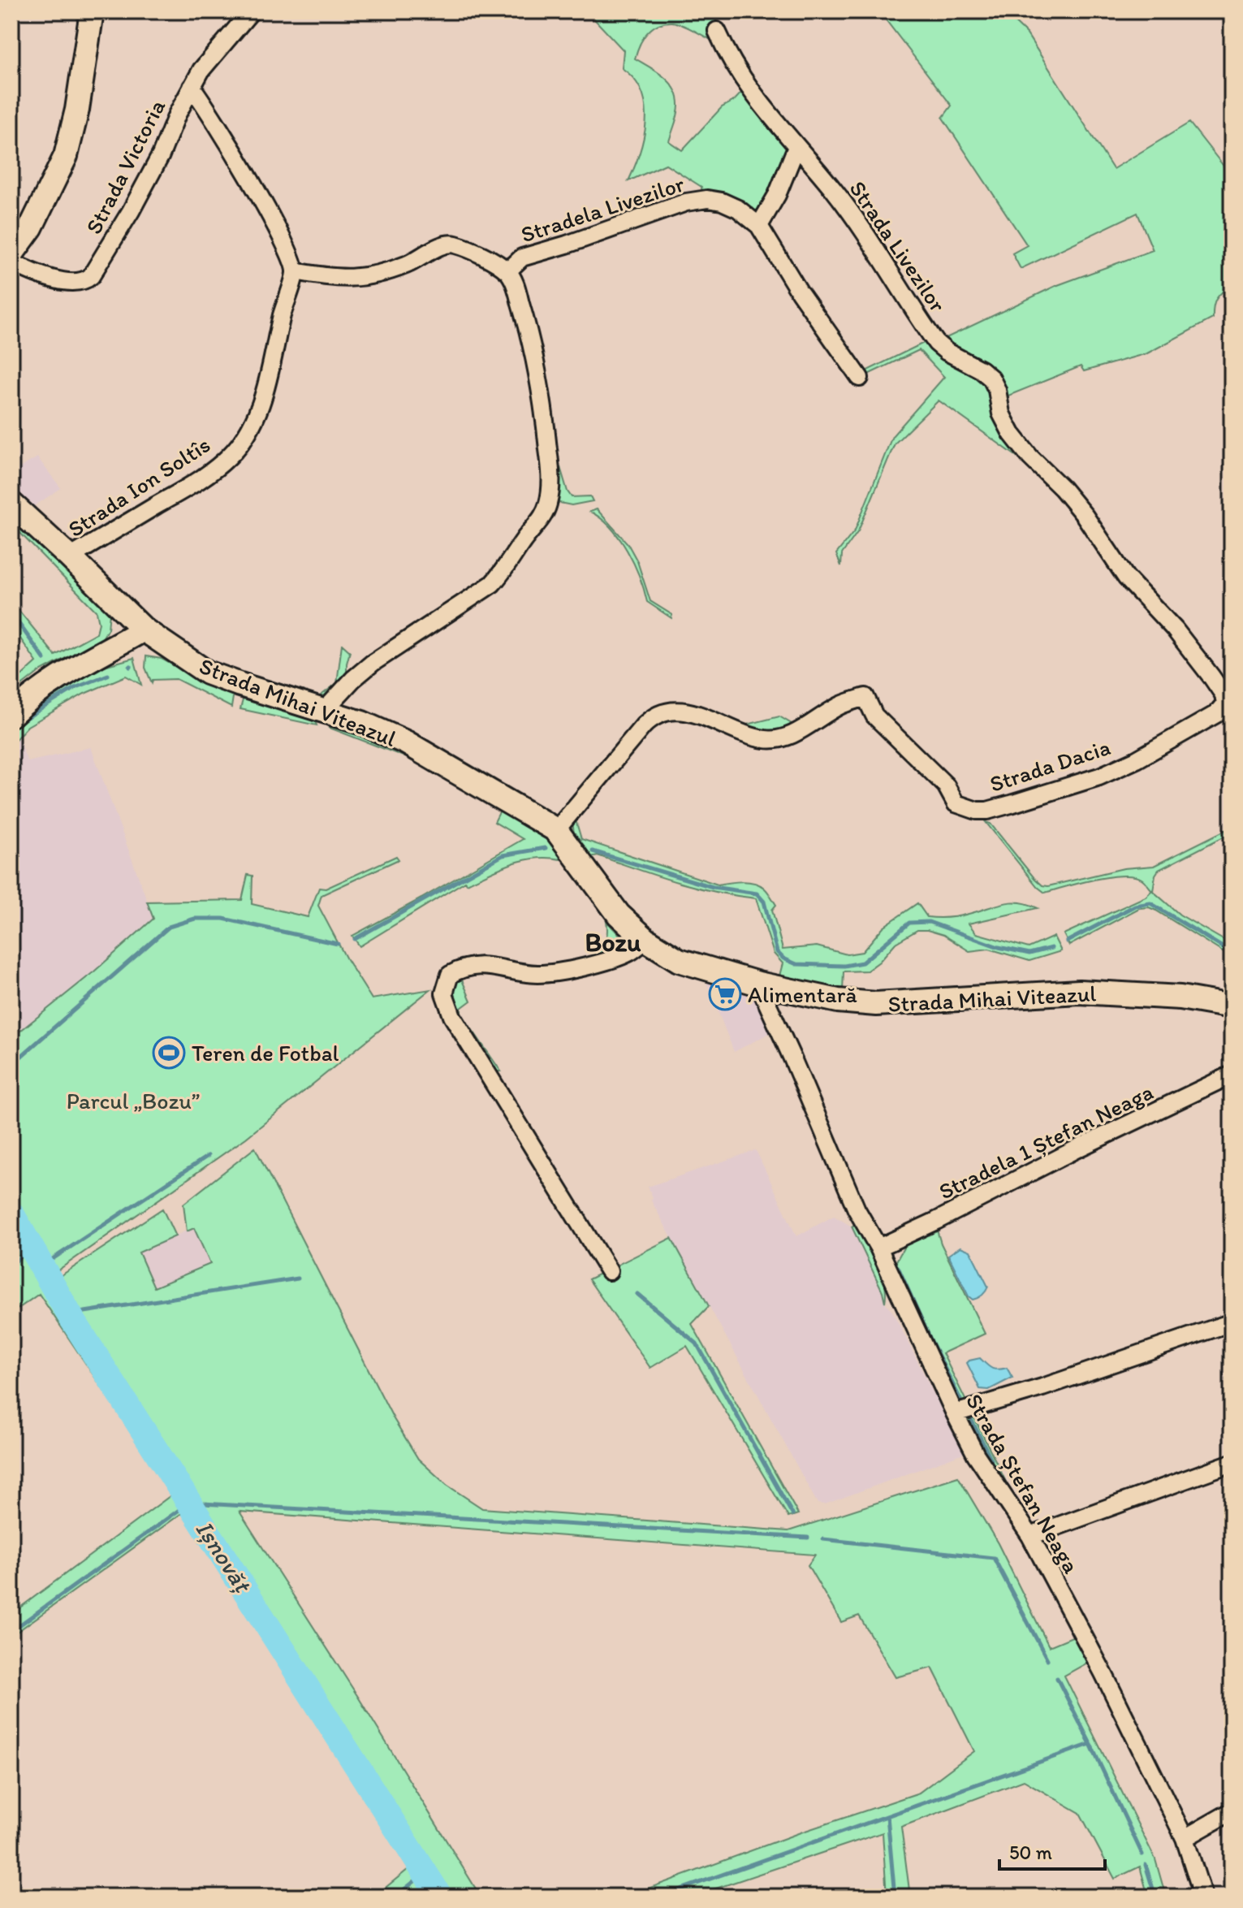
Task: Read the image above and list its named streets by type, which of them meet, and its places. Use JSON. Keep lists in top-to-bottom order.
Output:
{
  "streets": {
    "street": [
      "Strada Victoria",
      "Stradela Livezilor",
      "Strada Livezilor",
      "Strada Ion Soltîs",
      "Strada Mihai Viteazul",
      "Strada Dacia",
      "Stradela 1 Ștefan Neaga",
      "Strada Ștefan Neaga"
    ]
  },
  "crossings": [
    ["Strada Livezilor", "Strada Dacia"],
    ["Strada Ion Soltîs", "Strada Mihai Viteazul"],
    ["Strada Mihai Viteazul", "Strada Dacia"],
    ["Strada Mihai Viteazul", "Strada Ștefan Neaga"],
    ["Stradela 1 Ștefan Neaga", "Strada Ștefan Neaga"]
  ],
  "districts": ["Bozu"],
  "water": ["Ișnovăț"],
  "parks": ["Parcul „Bozu”"],
  "places": {
    "supermarket": ["Alimentară"],
    "sports": ["Teren de Fotbal"]
  },
  "scale_bar": "50 m"
}
